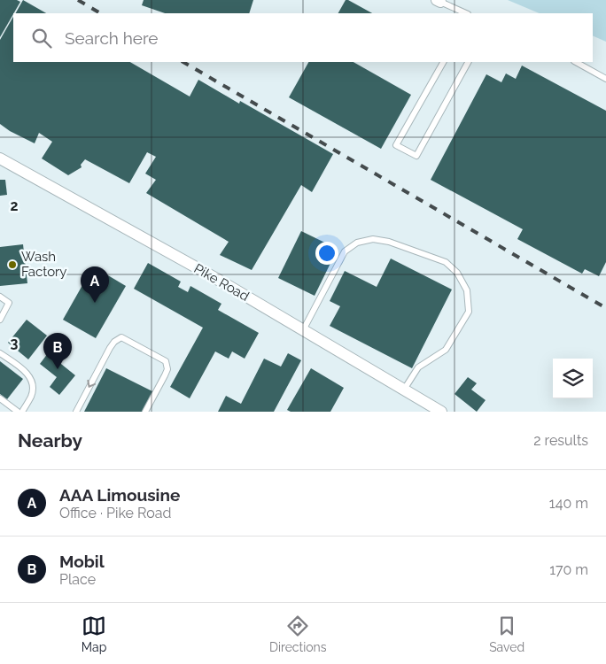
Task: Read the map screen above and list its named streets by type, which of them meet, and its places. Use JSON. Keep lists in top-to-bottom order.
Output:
{
  "streets": {
    "street": ["Pike Road"]
  },
  "places": ["Wash Factory"],
  "page": {
    "search": "Search here",
    "pins": ["A", "B"],
    "heading": ["Nearby", "2 results"],
    "list": [
      {
        "mark": "A",
        "name": "AAA Limousine",
        "note": "Office · Pike Road",
        "value": "140 m"
      },
      {
        "mark": "B",
        "name": "Mobil",
        "note": "Place",
        "value": "170 m"
      }
    ],
    "nav": ["Map", "Directions", "Saved"]
  },
  "grid": {
    "rows": ["2", "3"]
  }
}
